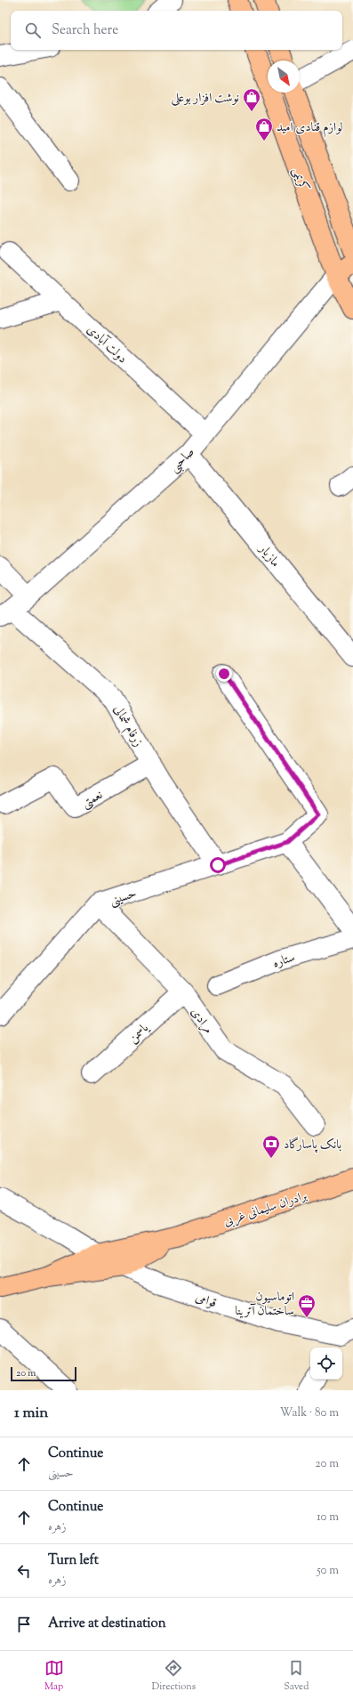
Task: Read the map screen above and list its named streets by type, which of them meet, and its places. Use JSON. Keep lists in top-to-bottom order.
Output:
{
  "streets": {
    "main road": ["کریمی", "برادران سلیمانی غربی"],
    "street": [
      "دولت آبادی",
      "صاحبی",
      "مازیار",
      "زرفام شمالی",
      "نعمتی",
      "حسینی",
      "ستاره",
      "مرادی",
      "یاسمن",
      "قوامی"
    ]
  },
  "crossings": [
    ["کریمی", "صاحبی"],
    ["دولت آبادی", "صاحبی"],
    ["صاحبی", "مازیار"],
    ["صاحبی", "زرفام شمالی"],
    ["زرفام شمالی", "نعمتی"],
    ["زرفام شمالی", "حسینی"],
    ["حسینی", "مرادی"],
    ["مرادی", "یاسمن"],
    ["برادران سلیمانی غربی", "قوامی"]
  ],
  "places": {
    "shop": ["نوشت افزار بوعلی", "لوازم قنادی امید"],
    "bank": ["بانک پاسارگاد"],
    "office": ["اتوماسیون ساختمان آترینا"]
  },
  "scale_bar": "20 m",
  "north": "bottom right",
  "page": {
    "search": "Search here",
    "scale": "20 m",
    "heading": ["1 min", "Walk · 80 m"],
    "list": [
      ["Continue", "حسینی", "20 m"],
      ["Continue", "زهره", "10 m"],
      ["Turn left", "زهره", "50 m"],
      "Arrive at destination"
    ],
    "nav": ["Map", "Directions", "Saved"]
  }
}
